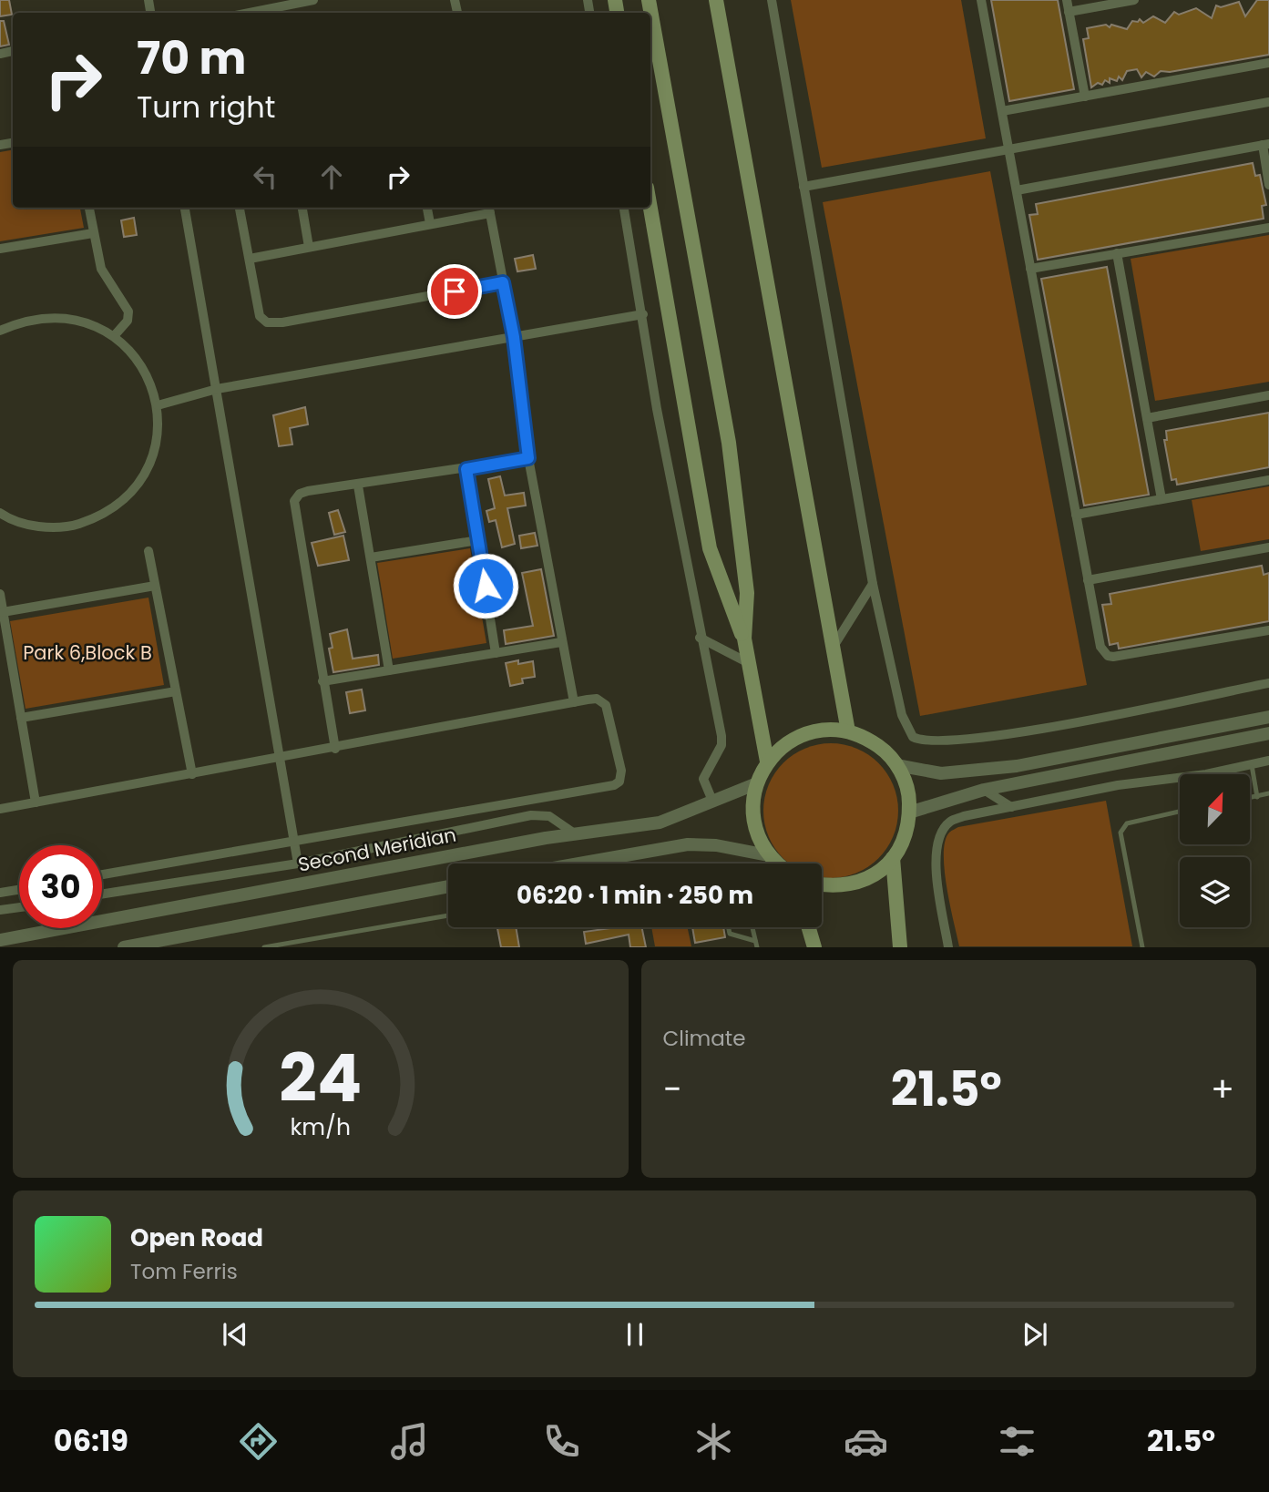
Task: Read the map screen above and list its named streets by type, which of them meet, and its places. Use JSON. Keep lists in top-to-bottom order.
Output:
{
  "streets": {
    "street": ["Second Meridian"]
  },
  "parks": ["Park 6,Block B"],
  "north": "top right",
  "page": {
    "turn": ["70 m", "Turn right"],
    "limit": "30",
    "trip": "06:20 · 1 min · 250 m",
    "tile": "Climate",
    "heat": ["−", "21.5°", "+"],
    "song": ["Open Road", "Tom Ferris"],
    "tabs": ["06:19", "21.5°"],
    "gauge": ["24", "km/h"]
  }
}
